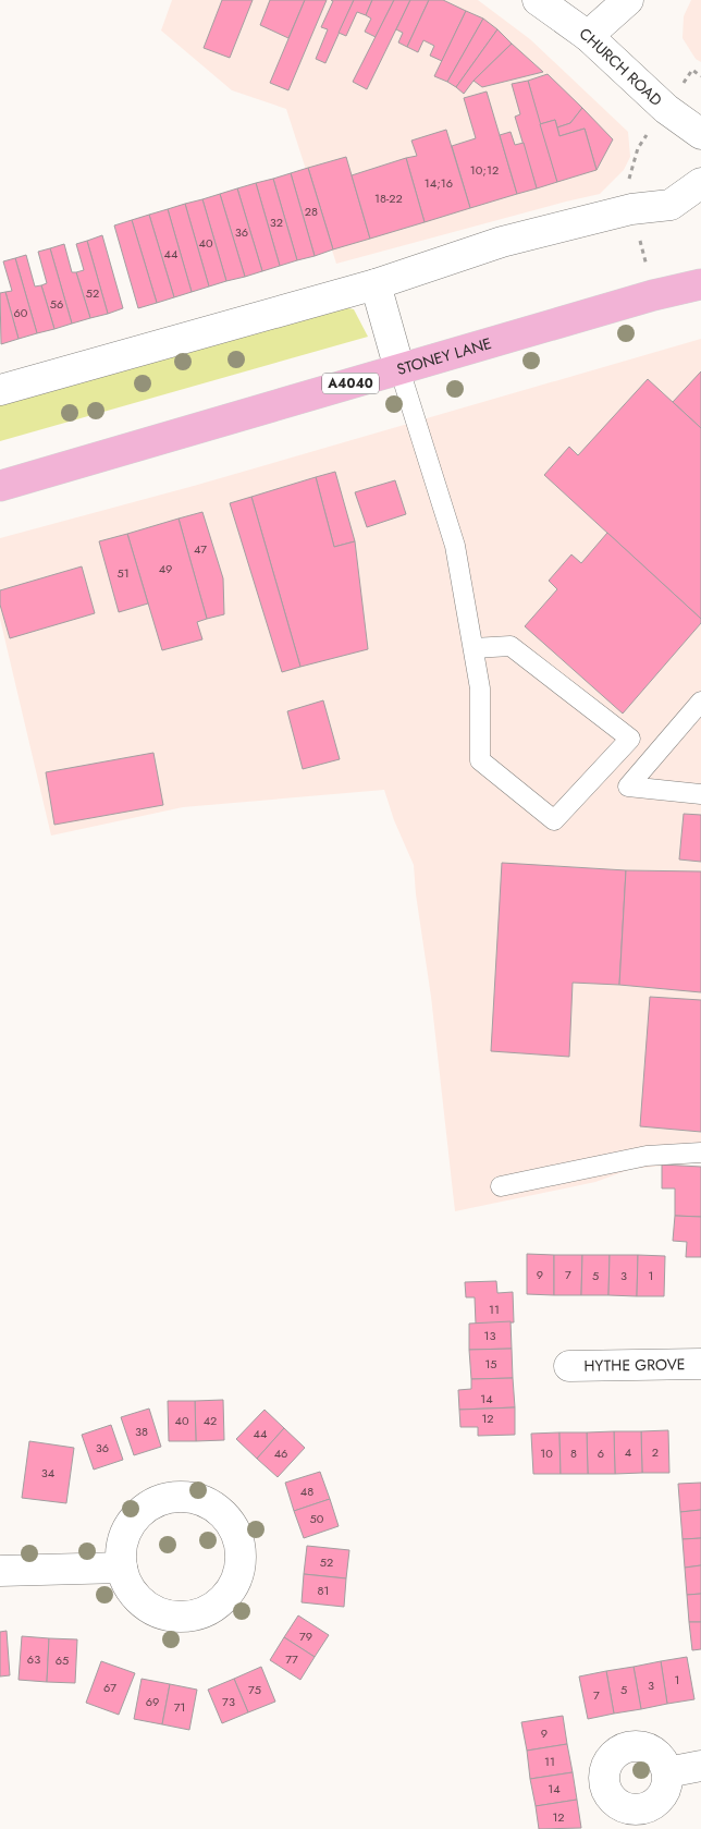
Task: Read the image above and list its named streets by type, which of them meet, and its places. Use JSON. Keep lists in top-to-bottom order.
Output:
{
  "streets": {
    "main road": ["STONEY LANE", "A4040"],
    "street": ["CHURCH ROAD", "HYTHE GROVE"]
  },
  "house_numbers": [
    "10;12",
    "14;16",
    "18-22",
    "28",
    "32",
    "36",
    "40",
    "44",
    "52",
    "56",
    "60",
    "47",
    "49",
    "51",
    "9",
    "7",
    "5",
    "3",
    "1",
    "11",
    "13",
    "15",
    "14",
    "12",
    "40",
    "42",
    "38",
    "44",
    "36",
    "4",
    "2",
    "46",
    "10",
    "8",
    "6",
    "34",
    "48",
    "50",
    "52",
    "81",
    "79",
    "63",
    "77",
    "65",
    "1",
    "3",
    "67",
    "75",
    "5",
    "7",
    "69",
    "73",
    "71",
    "9",
    "11",
    "14",
    "12"
  ]
}
